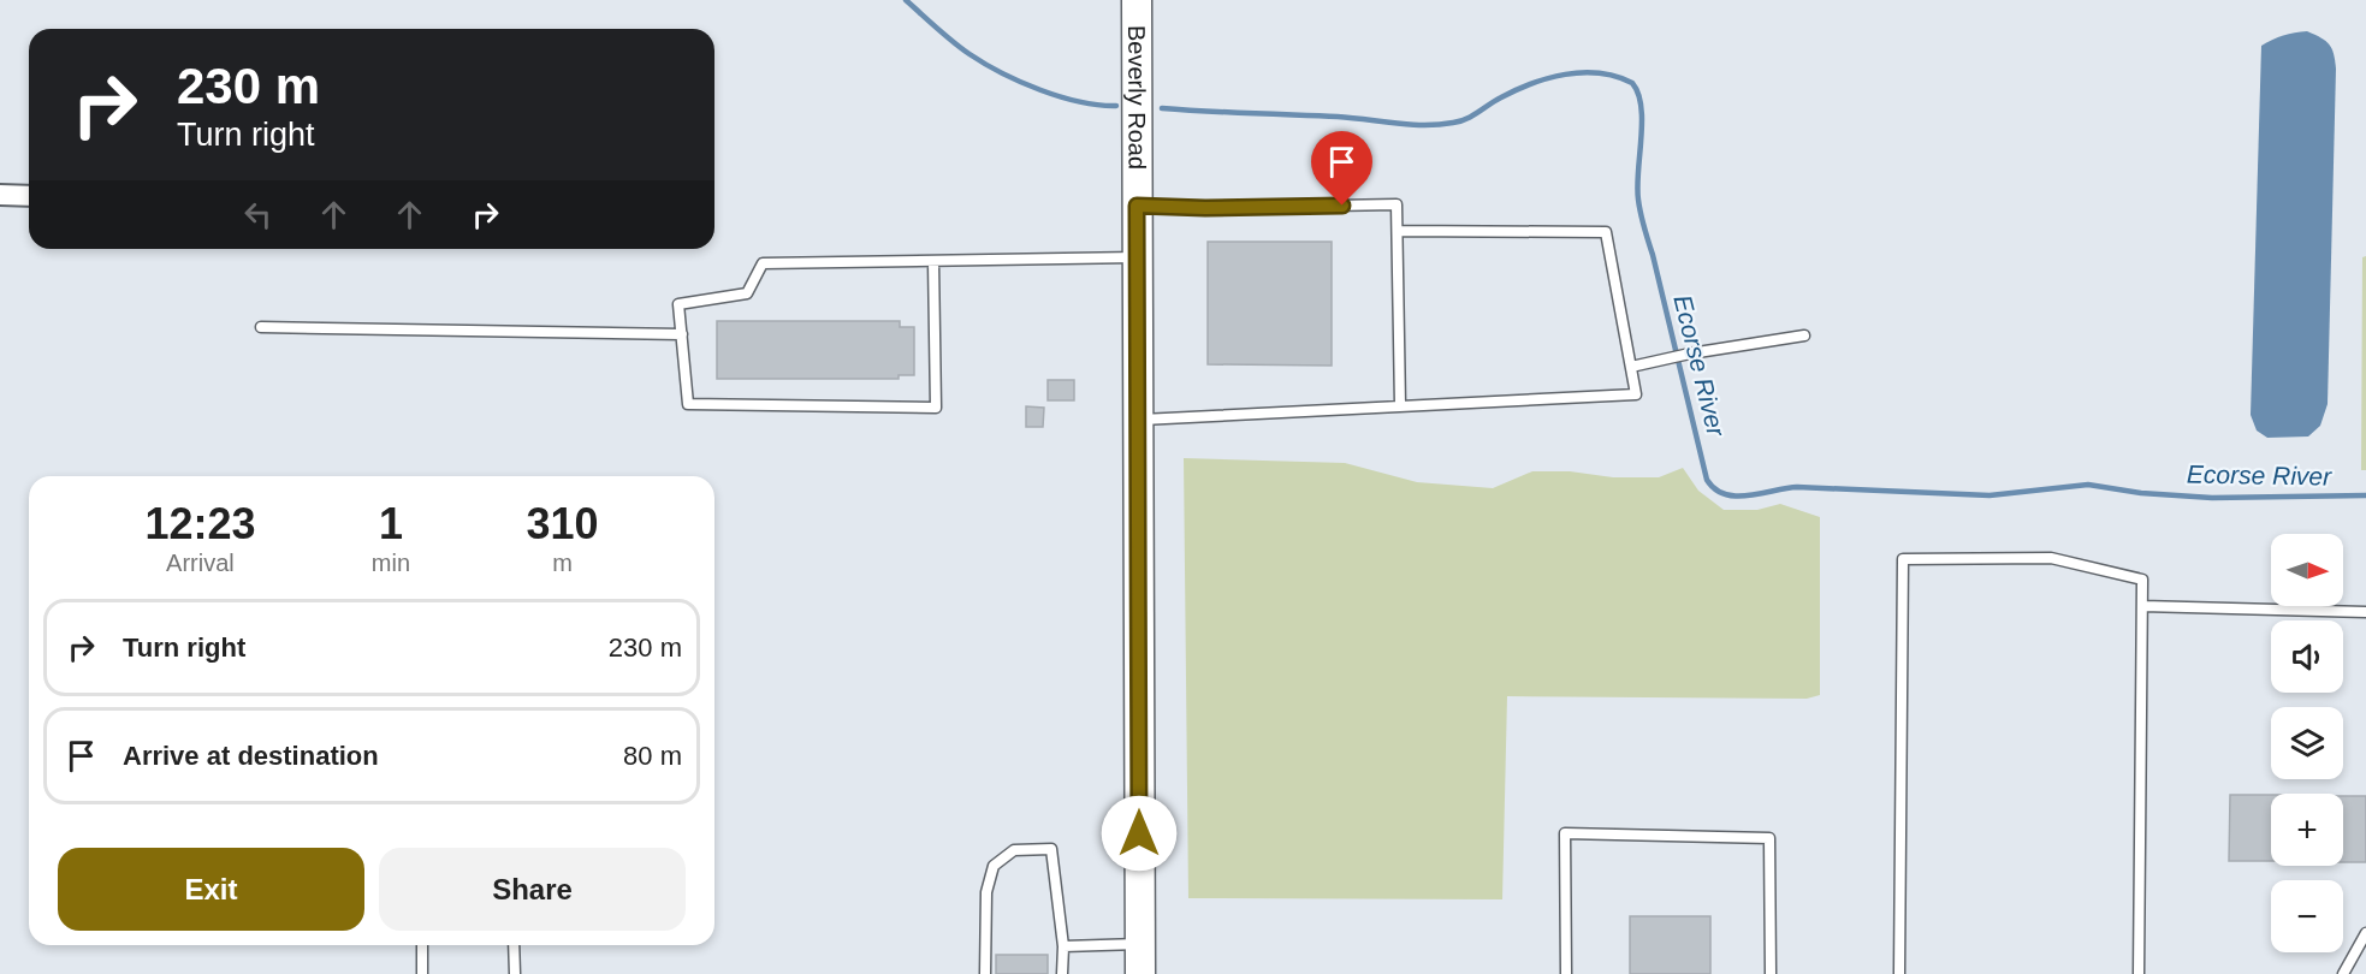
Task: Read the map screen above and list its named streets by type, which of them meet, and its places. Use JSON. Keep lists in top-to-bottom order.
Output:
{
  "streets": {
    "street": ["Beverly Road"]
  },
  "water": ["Ecorse River"],
  "north": "right",
  "page": {
    "turn": ["230 m", "Turn right"],
    "eta": [
      "12:23",
      "Arrival",
      "1",
      "min",
      "310",
      "m"
    ],
    "map_buttons": ["+", "−"],
    "list": [
      {
        "name": "Turn right",
        "value": "230 m"
      },
      {
        "name": "Arrive at destination",
        "value": "80 m"
      }
    ],
    "buttons": ["Exit", "Share"]
  }
}
